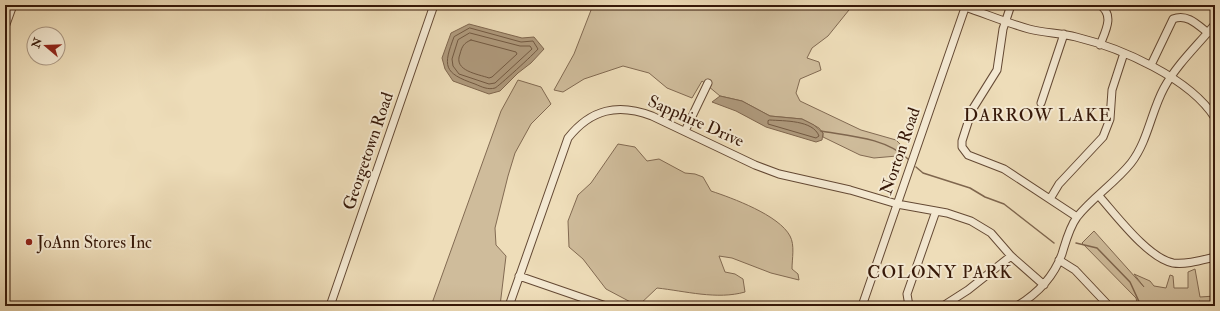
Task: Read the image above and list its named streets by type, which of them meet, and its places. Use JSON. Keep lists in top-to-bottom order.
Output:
{
  "streets": {
    "street": ["Sapphire Drive", "Georgetown Road", "Norton Road"]
  },
  "crossings": [
    ["Sapphire Drive", "Norton Road"]
  ],
  "districts": ["DARROW LAKE", "COLONY PARK"],
  "places": ["JoAnn Stores Inc"],
  "north": "left"
}
